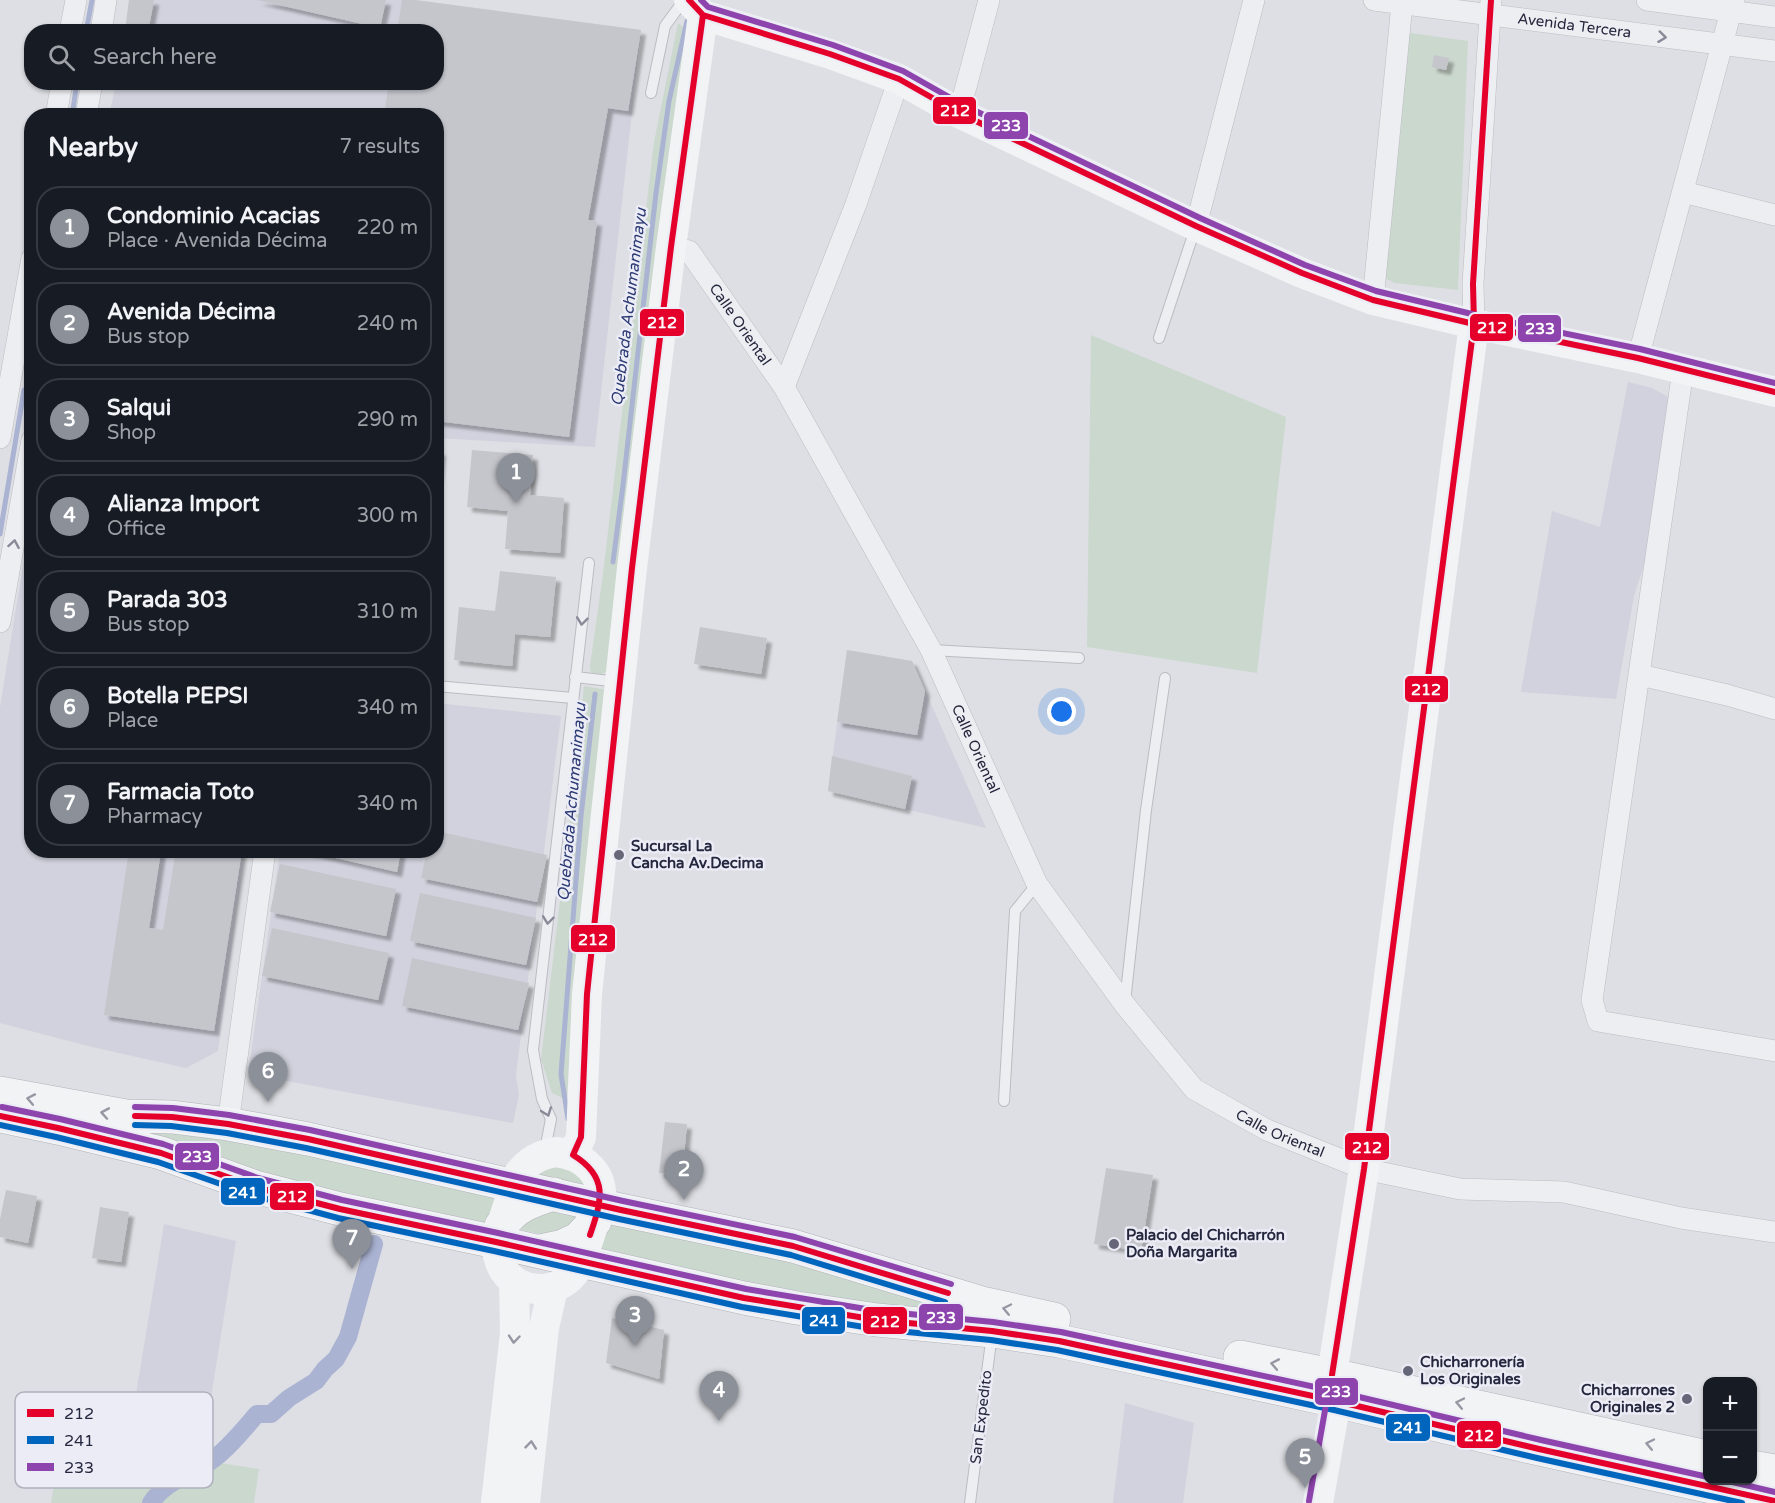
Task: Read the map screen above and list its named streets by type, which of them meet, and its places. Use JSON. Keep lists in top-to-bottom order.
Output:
{
  "streets": {
    "street": ["Avenida Tercera", "Calle Oriental"],
    "lane": ["San Expedito"]
  },
  "water": ["Quebrada Achumanimayu"],
  "places": [
    "Sucursal La Cancha Av.Decima",
    "Palacio del Chicharrón Doña Margarita",
    "Chicharronería Los Originales",
    "Chicharrones Originales 2"
  ],
  "lines": ["transit line 212", "transit line 233", "transit line 241"],
  "legend": ["212", "241", "233"],
  "page": {
    "search": "Search here",
    "heading": ["Nearby", "7 results"],
    "list": [
      {
        "mark": "1",
        "name": "Condominio Acacias",
        "note": "Place · Avenida Décima",
        "value": "220 m"
      },
      {
        "mark": "2",
        "name": "Avenida Décima",
        "note": "Bus stop",
        "value": "240 m"
      },
      {
        "mark": "3",
        "name": "Salqui",
        "note": "Shop",
        "value": "290 m"
      },
      {
        "mark": "4",
        "name": "Alianza Import",
        "note": "Office",
        "value": "300 m"
      },
      {
        "mark": "5",
        "name": "Parada 303",
        "note": "Bus stop",
        "value": "310 m"
      },
      {
        "mark": "6",
        "name": "Botella PEPSI",
        "note": "Place",
        "value": "340 m"
      },
      {
        "mark": "7",
        "name": "Farmacia Toto",
        "note": "Pharmacy",
        "value": "340 m"
      }
    ],
    "pins": [
      "1",
      "6",
      "2",
      "7",
      "3",
      "4",
      "5"
    ],
    "map_buttons": ["+", "−"]
  }
}
